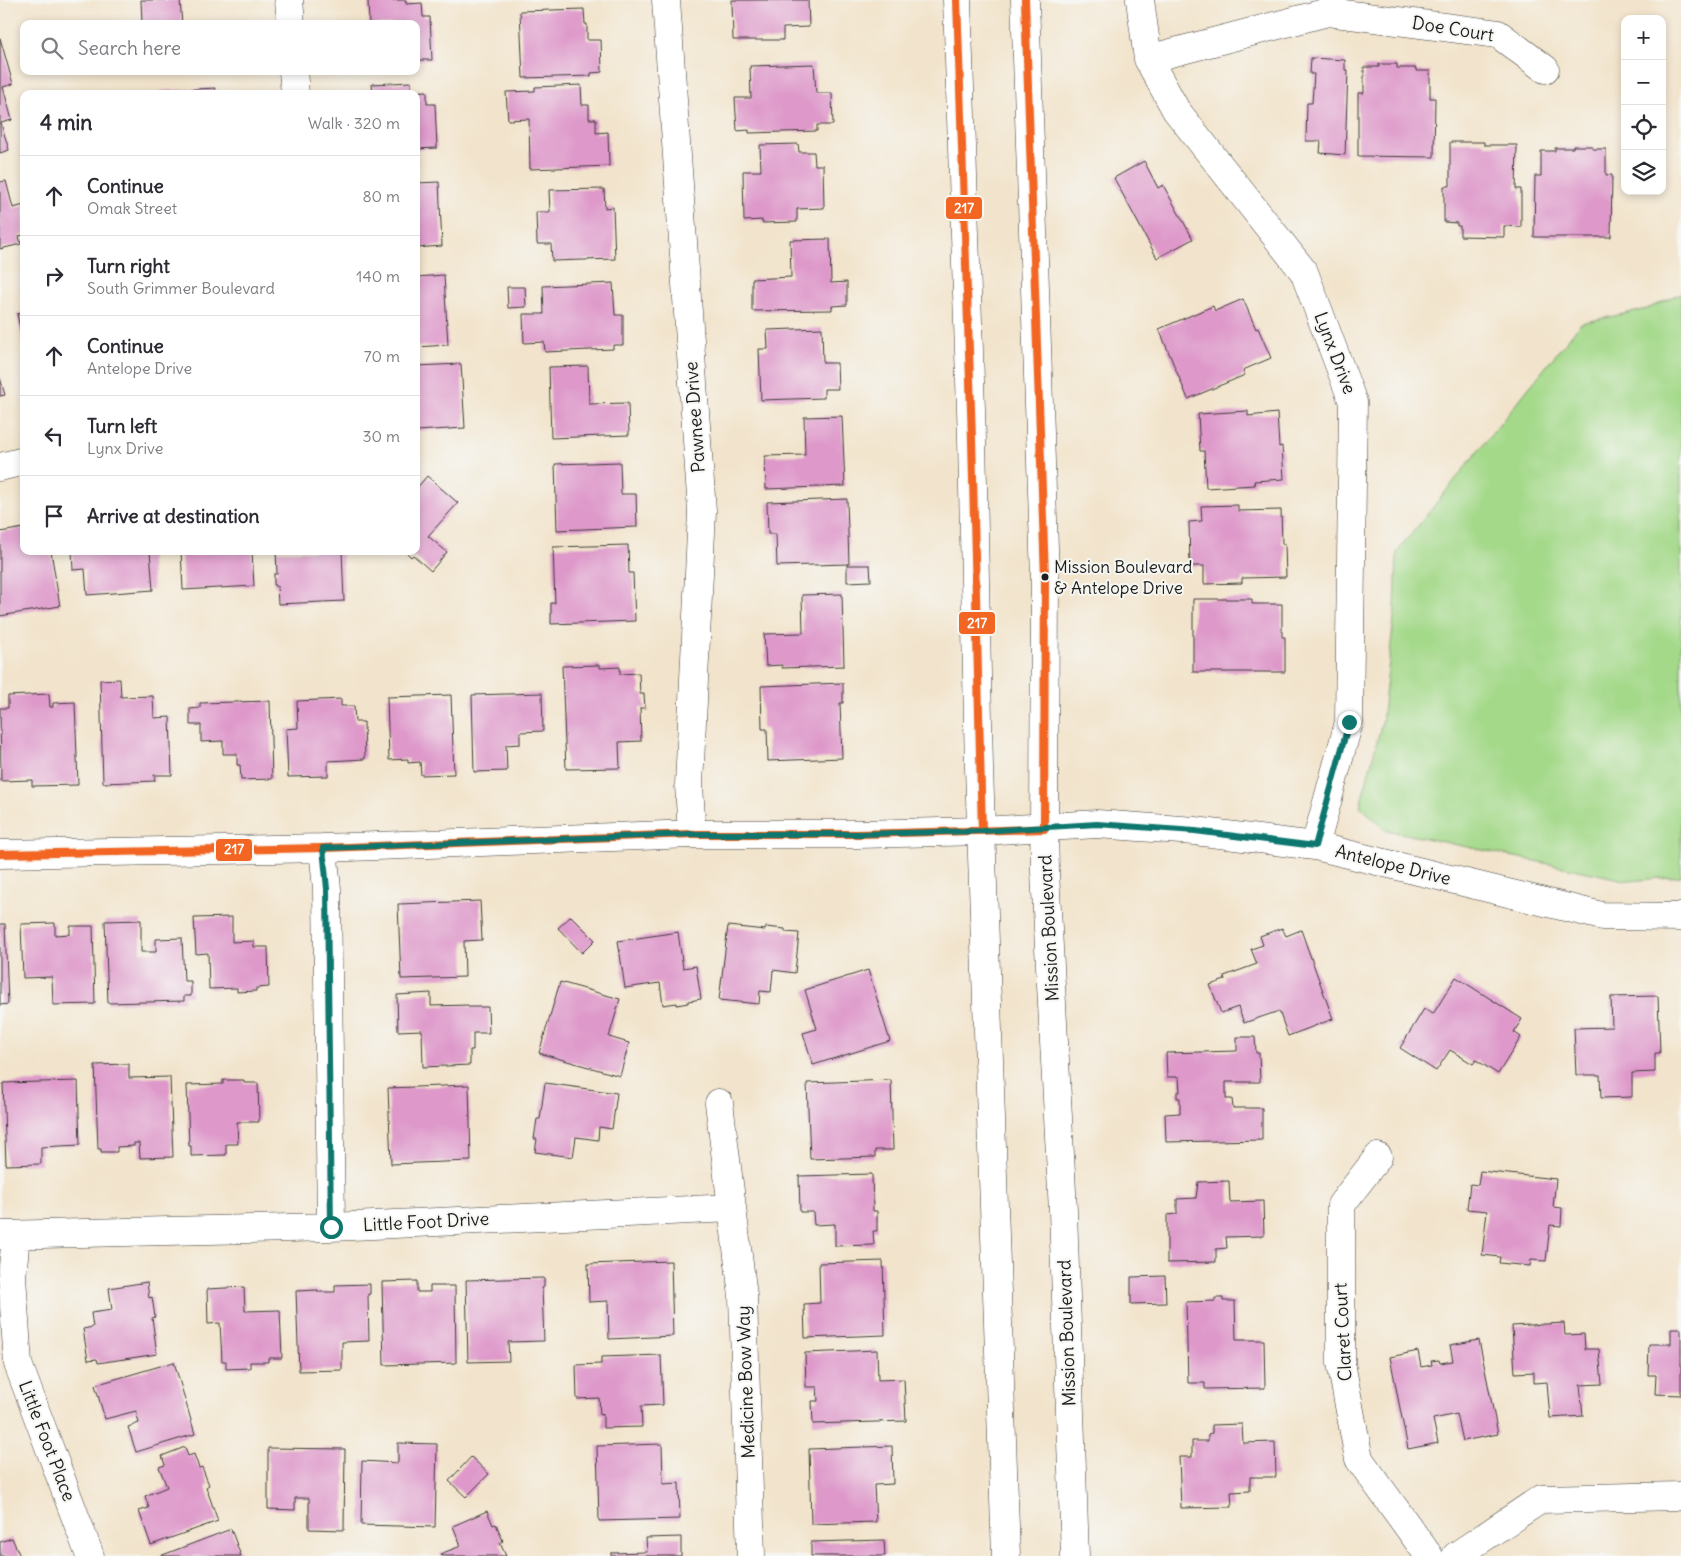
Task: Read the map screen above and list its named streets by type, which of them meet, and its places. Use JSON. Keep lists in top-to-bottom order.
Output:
{
  "streets": {
    "street": [
      "Doe Court",
      "Lynx Drive",
      "Pawnee Drive",
      "Antelope Drive",
      "Mission Boulevard",
      "Little Foot Drive",
      "Claret Court",
      "Medicine Bow Way",
      "Little Foot Place"
    ]
  },
  "crossings": [
    ["Doe Court", "Lynx Drive"],
    ["Lynx Drive", "Antelope Drive"],
    ["Pawnee Drive", "Antelope Drive"],
    ["Antelope Drive", "Mission Boulevard"],
    ["Little Foot Drive", "Medicine Bow Way"],
    ["Little Foot Drive", "Little Foot Place"]
  ],
  "places": ["Mission Boulevard & Antelope Drive"],
  "lines": ["transit line 217"],
  "page": {
    "map_buttons": ["+", "−"],
    "search": "Search here",
    "heading": ["4 min", "Walk · 320 m"],
    "list": [
      ["Continue", "Omak Street", "80 m"],
      ["Turn right", "South Grimmer Boulevard", "140 m"],
      ["Continue", "Antelope Drive", "70 m"],
      ["Turn left", "Lynx Drive", "30 m"],
      "Arrive at destination"
    ]
  }
}
